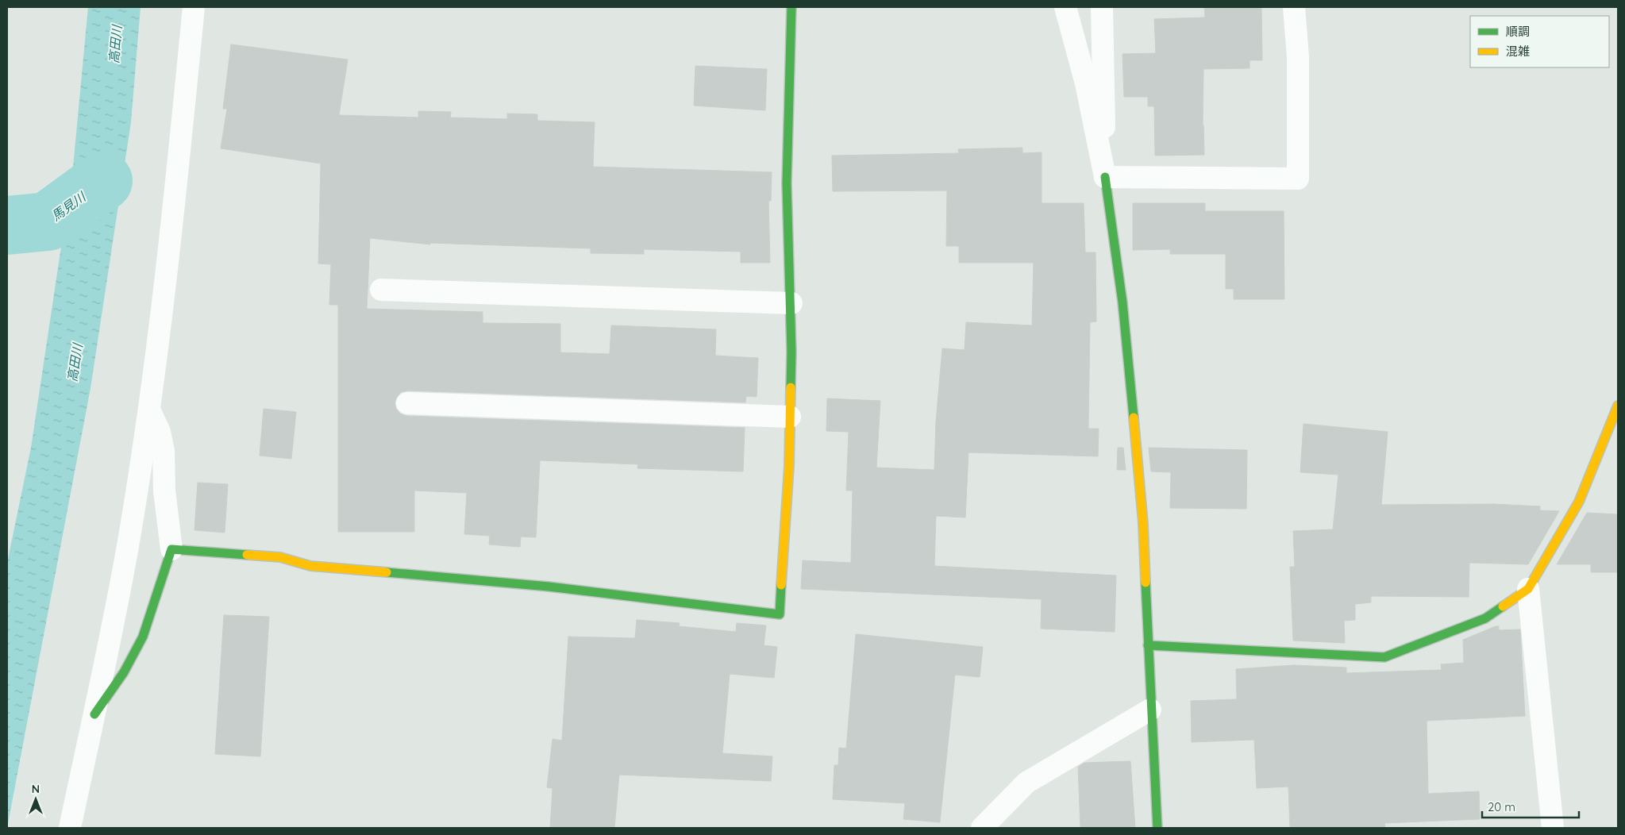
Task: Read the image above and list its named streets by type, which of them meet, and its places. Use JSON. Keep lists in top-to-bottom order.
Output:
{
  "water": ["高田川", "馬見川"],
  "legend": ["順調", "混雑"],
  "scale_bar": "20 m",
  "north": "top"
}
